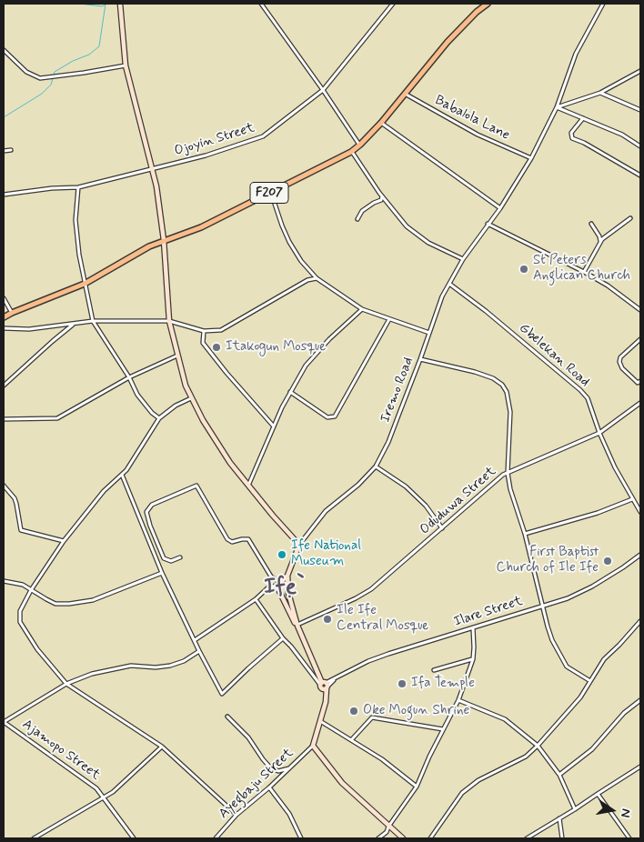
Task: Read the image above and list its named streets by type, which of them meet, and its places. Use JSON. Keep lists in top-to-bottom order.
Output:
{
  "streets": {
    "main road": ["F207"],
    "street": [
      "Babalola Lane",
      "Ojoyin Street",
      "Gbelekan Road",
      "Iremo Road",
      "Oduduwa Street",
      "Ilare Street",
      "Ajamopo Street",
      "Ayegbaju Street"
    ]
  },
  "crossings": [
    ["Babalola Lane", "F207"],
    ["Babalola Lane", "Iremo Road"],
    ["Gbelekan Road", "Iremo Road"],
    ["Gbelekan Road", "Oduduwa Street"]
  ],
  "districts": ["Ifẹ̀"],
  "places": [
    "St Peters Anglican Church",
    "Itakogun Mosque",
    "Ife National Museum",
    "First Baptist Church of Ile Ife",
    "Ile Ife Central Mosque",
    "Ifa Temple",
    "Oke Mogun Shrine"
  ],
  "north": "right"
}
